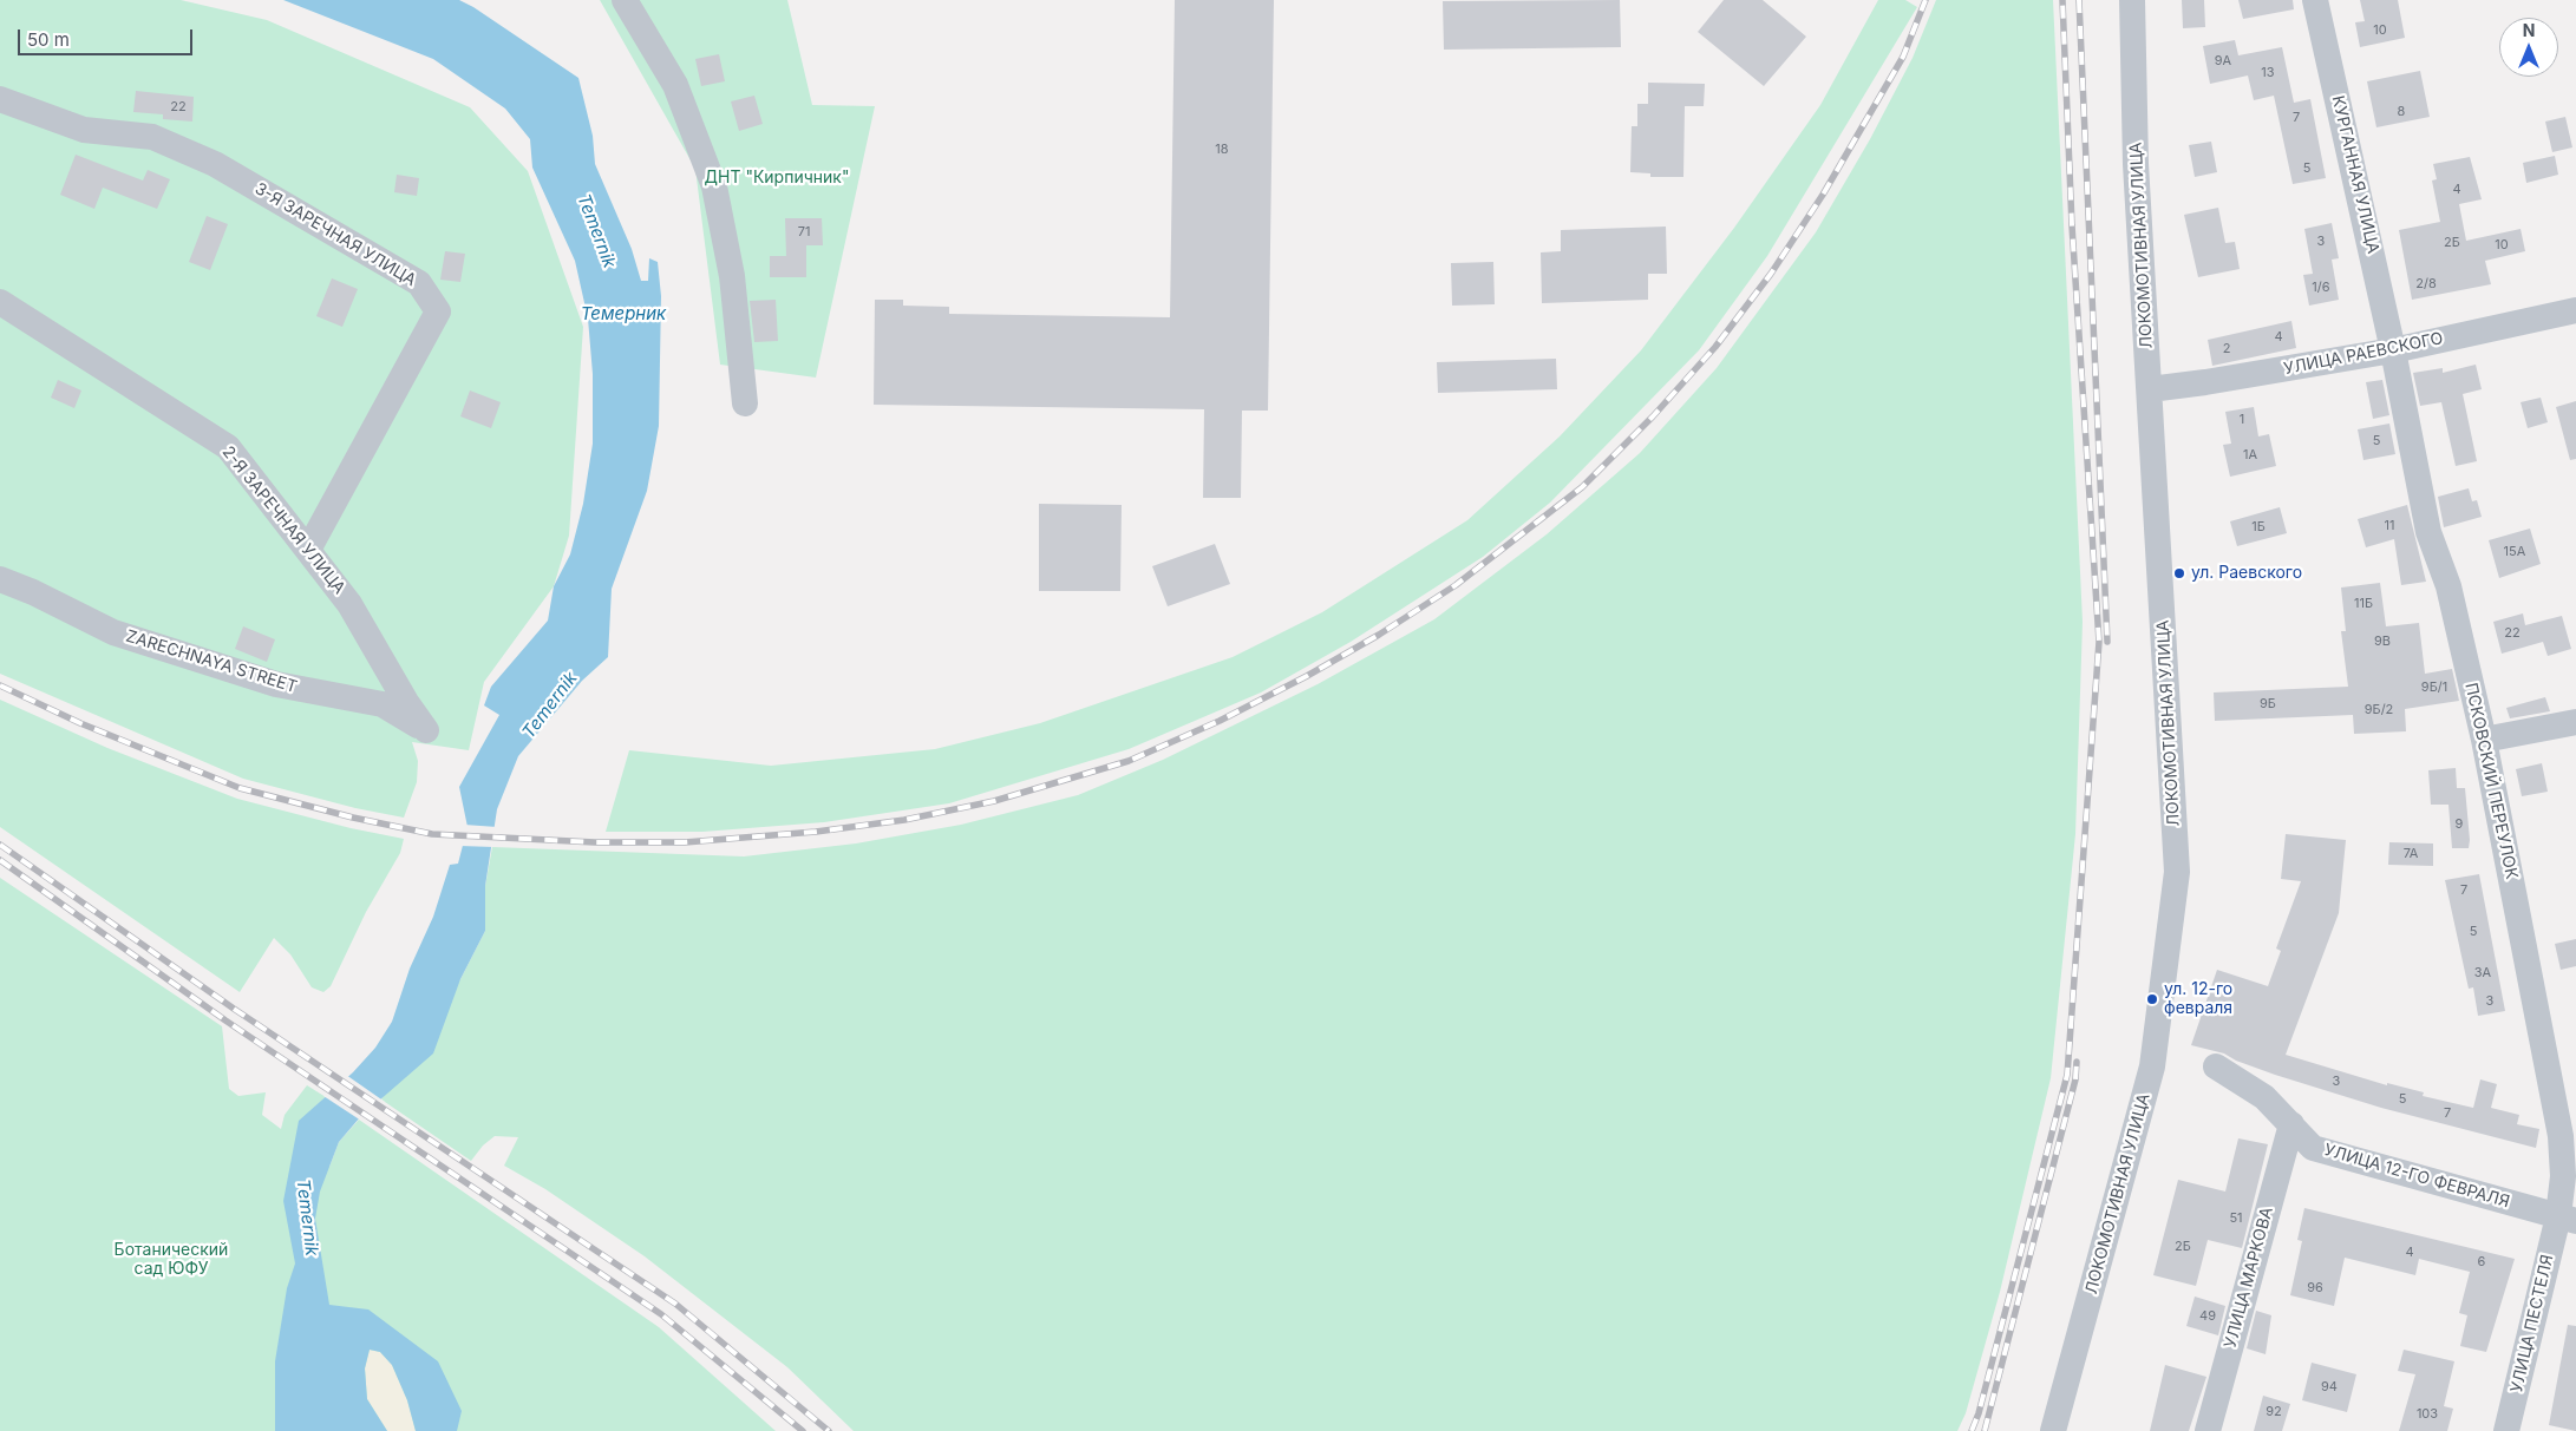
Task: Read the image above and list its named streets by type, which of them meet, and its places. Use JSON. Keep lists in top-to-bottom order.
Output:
{
  "streets": {
    "street": [
      "КУРГАННАЯ УЛИЦА",
      "3-Я ЗАРЕЧНАЯ УЛИЦА",
      "ЛОКОМОТИВНАЯ УЛИЦА",
      "УЛИЦА РАЕВСКОГО",
      "2-Я ЗАРЕЧНАЯ УЛИЦА",
      "ZARECHNAYA STREET",
      "ПСКОВСКИЙ ПЕРЕУЛОК",
      "УЛИЦА 12-ГО ФЕВРАЛЯ",
      "УЛИЦА МАРКОВА",
      "УЛИЦА ПЕСТЕЛЯ"
    ]
  },
  "crossings": [
    ["КУРГАННАЯ УЛИЦА", "УЛИЦА РАЕВСКОГО"],
    ["КУРГАННАЯ УЛИЦА", "ПСКОВСКИЙ ПЕРЕУЛОК"],
    ["3-Я ЗАРЕЧНАЯ УЛИЦА", "2-Я ЗАРЕЧНАЯ УЛИЦА"],
    ["ЛОКОМОТИВНАЯ УЛИЦА", "УЛИЦА РАЕВСКОГО"],
    ["УЛИЦА РАЕВСКОГО", "ПСКОВСКИЙ ПЕРЕУЛОК"],
    ["2-Я ЗАРЕЧНАЯ УЛИЦА", "ZARECHNAYA STREET"],
    ["ПСКОВСКИЙ ПЕРЕУЛОК", "УЛИЦА 12-ГО ФЕВРАЛЯ"],
    ["ПСКОВСКИЙ ПЕРЕУЛОК", "УЛИЦА ПЕСТЕЛЯ"],
    ["УЛИЦА 12-ГО ФЕВРАЛЯ", "УЛИЦА МАРКОВА"],
    ["УЛИЦА 12-ГО ФЕВРАЛЯ", "УЛИЦА ПЕСТЕЛЯ"]
  ],
  "water": ["Temernik", "Темерник"],
  "parks": ["ДНТ \"Кирпичник\"", "Ботанический сад ЮФУ"],
  "places": ["ул. Раевского", "ул. 12-го февраля"],
  "house_numbers": [
    "10",
    "9А",
    "13",
    "22",
    "8",
    "7",
    "18",
    "5",
    "4",
    "71",
    "3",
    "2Б",
    "10",
    "2/8",
    "1/6",
    "4",
    "2",
    "1",
    "5",
    "1А",
    "11",
    "1Б",
    "15А",
    "11Б",
    "22",
    "9В",
    "9Б/1",
    "9Б",
    "9Б/2",
    "9",
    "7А",
    "7",
    "5",
    "3А",
    "3",
    "3",
    "5",
    "7",
    "51",
    "2Б",
    "4",
    "6",
    "96",
    "49",
    "94",
    "92",
    "103"
  ],
  "scale_bar": "50 m",
  "north": "top"
}
